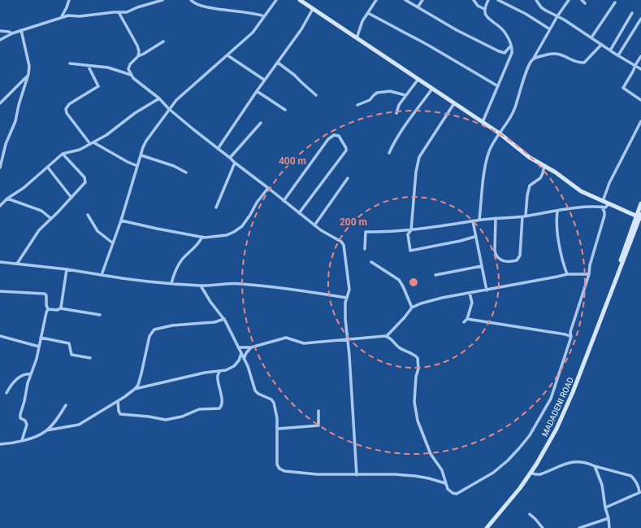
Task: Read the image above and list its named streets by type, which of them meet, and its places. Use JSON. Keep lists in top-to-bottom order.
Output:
{
  "streets": {
    "street": ["MADADENI ROAD"]
  },
  "rings": ["400 m", "200 m"]
}
